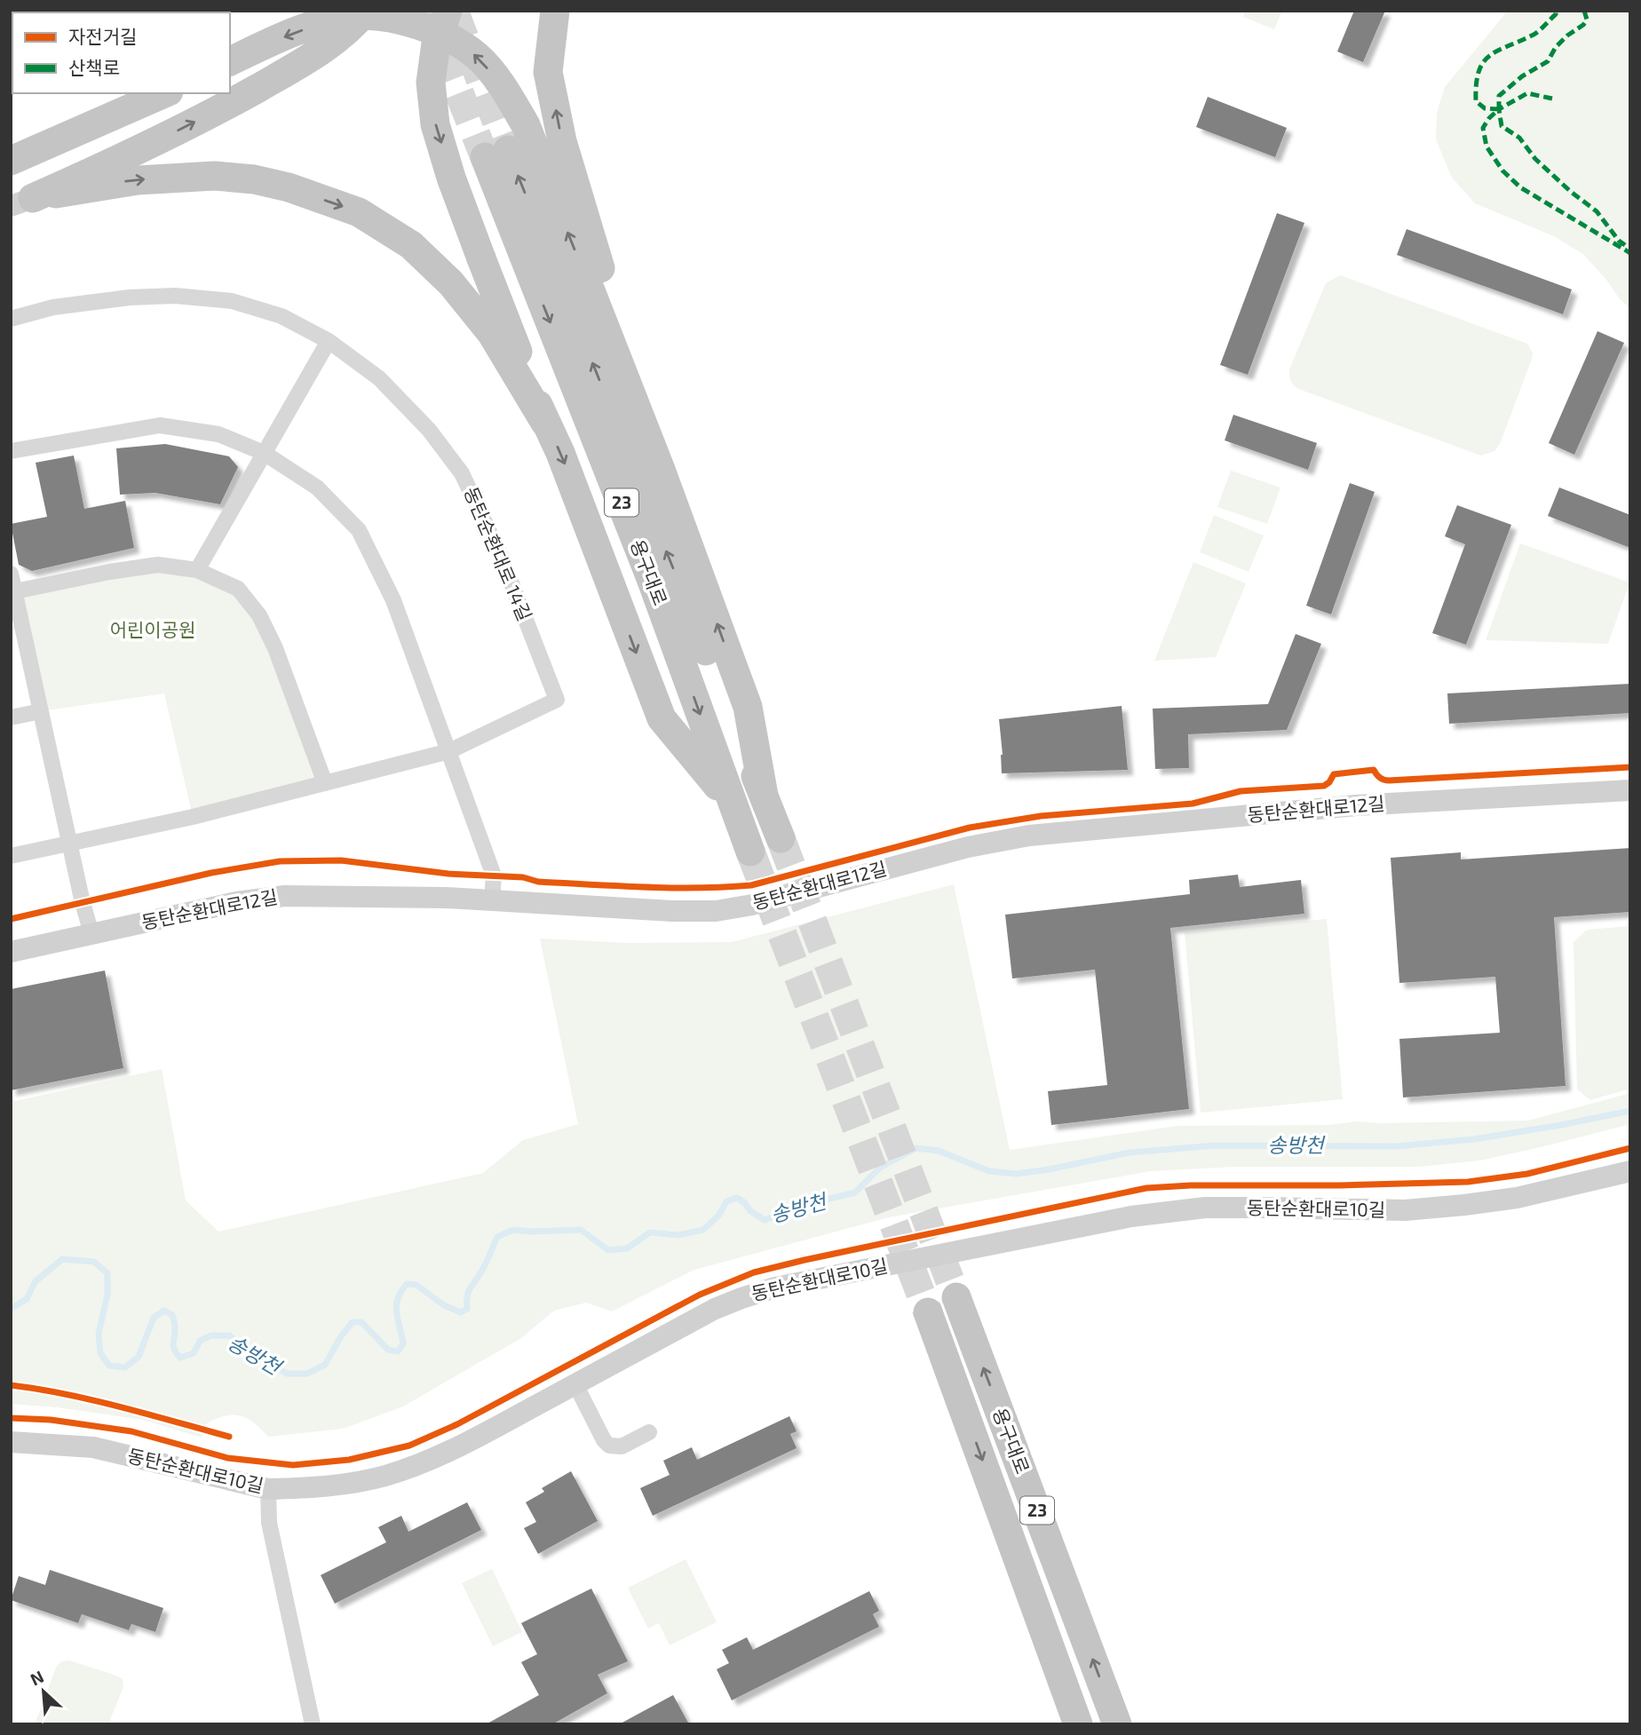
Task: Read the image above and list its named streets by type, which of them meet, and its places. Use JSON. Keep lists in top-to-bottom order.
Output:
{
  "streets": {
    "highway": ["23", "용구대로"],
    "street": ["동탄순환대로 14길", "동탄순환대로12길", "동탄순환대로10길"]
  },
  "water": ["송방천"],
  "parks": ["어린이공원"],
  "legend": ["자전거길", "산책로"],
  "north": "top left"
}
